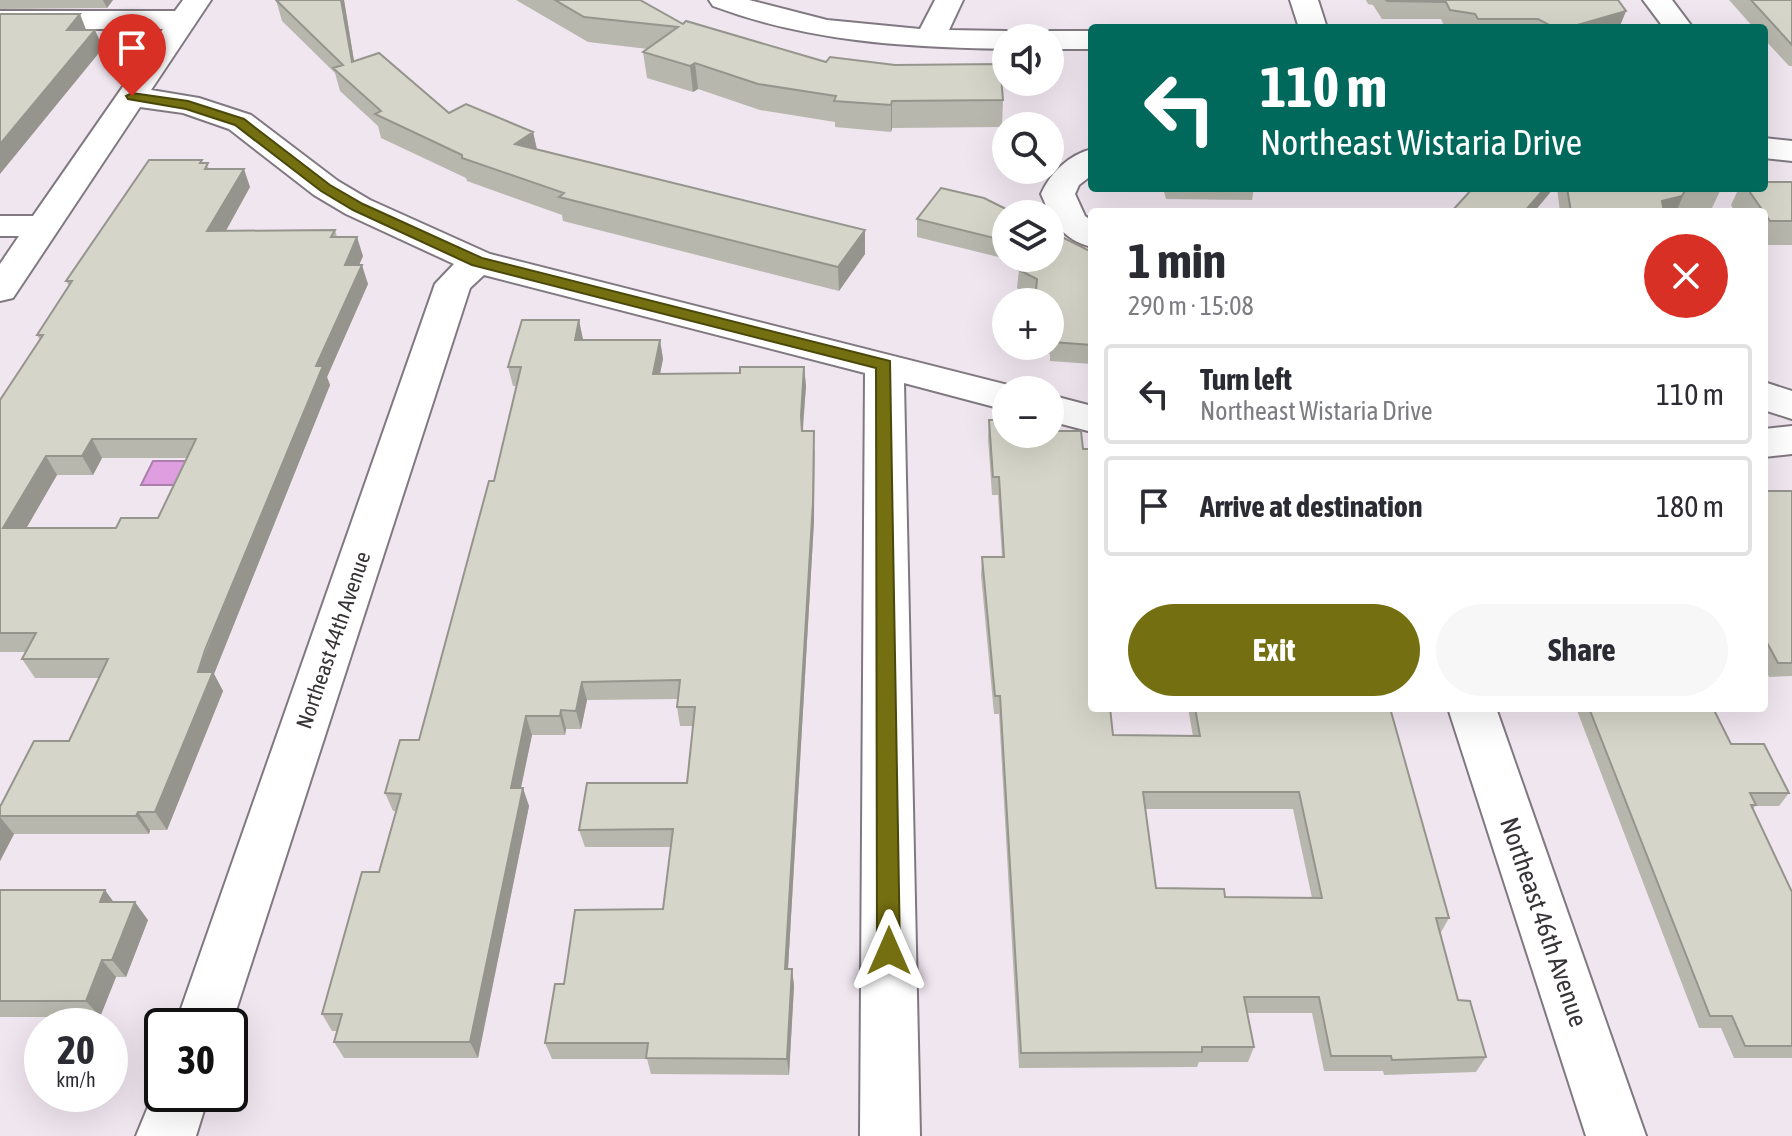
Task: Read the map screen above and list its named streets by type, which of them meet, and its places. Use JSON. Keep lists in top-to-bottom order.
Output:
{
  "streets": {
    "street": ["Northeast 44th Avenue", "Northeast 46th Avenue"]
  },
  "page": {
    "map_buttons": ["+", "−"],
    "turn": ["110 m", "Northeast Wistaria Drive"],
    "heading": ["1 min", "290 m · 15:08"],
    "list": [
      {
        "name": "Turn left",
        "note": "Northeast Wistaria Drive",
        "value": "110 m"
      },
      {
        "name": "Arrive at destination",
        "value": "180 m"
      }
    ],
    "buttons": ["Exit", "Share"],
    "speed": "20 km/h",
    "limit": "30"
  }
}
